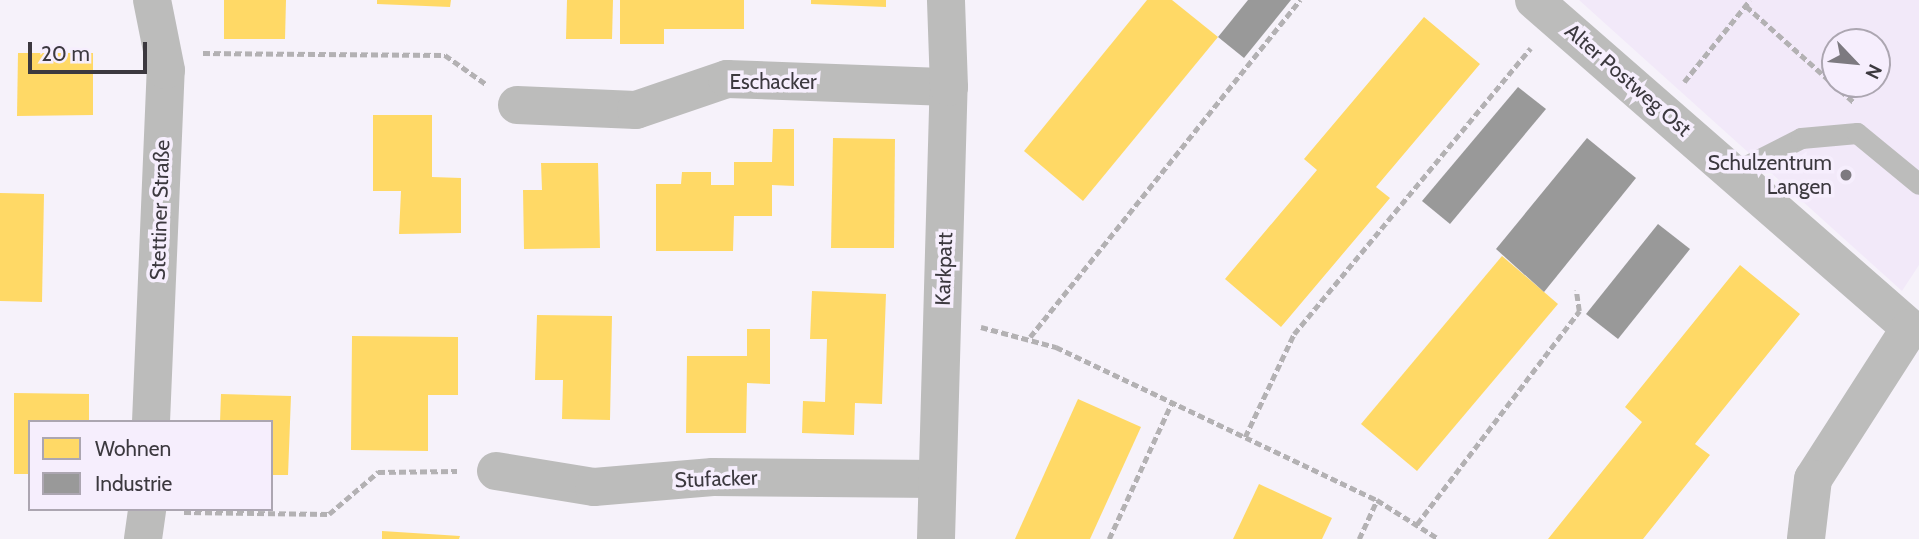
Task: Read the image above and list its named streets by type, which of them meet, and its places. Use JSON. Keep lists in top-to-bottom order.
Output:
{
  "streets": {
    "street": [
      "Alter Postweg Ost",
      "Eschacker",
      "Stettiner Straße",
      "Karkpatt",
      "Stufacker"
    ]
  },
  "crossings": [
    ["Eschacker", "Karkpatt"],
    ["Karkpatt", "Stufacker"]
  ],
  "places": ["Schulzentrum Langen"],
  "legend": ["Wohnen", "Industrie"],
  "scale_bar": "20 m",
  "north": "bottom right"
}
